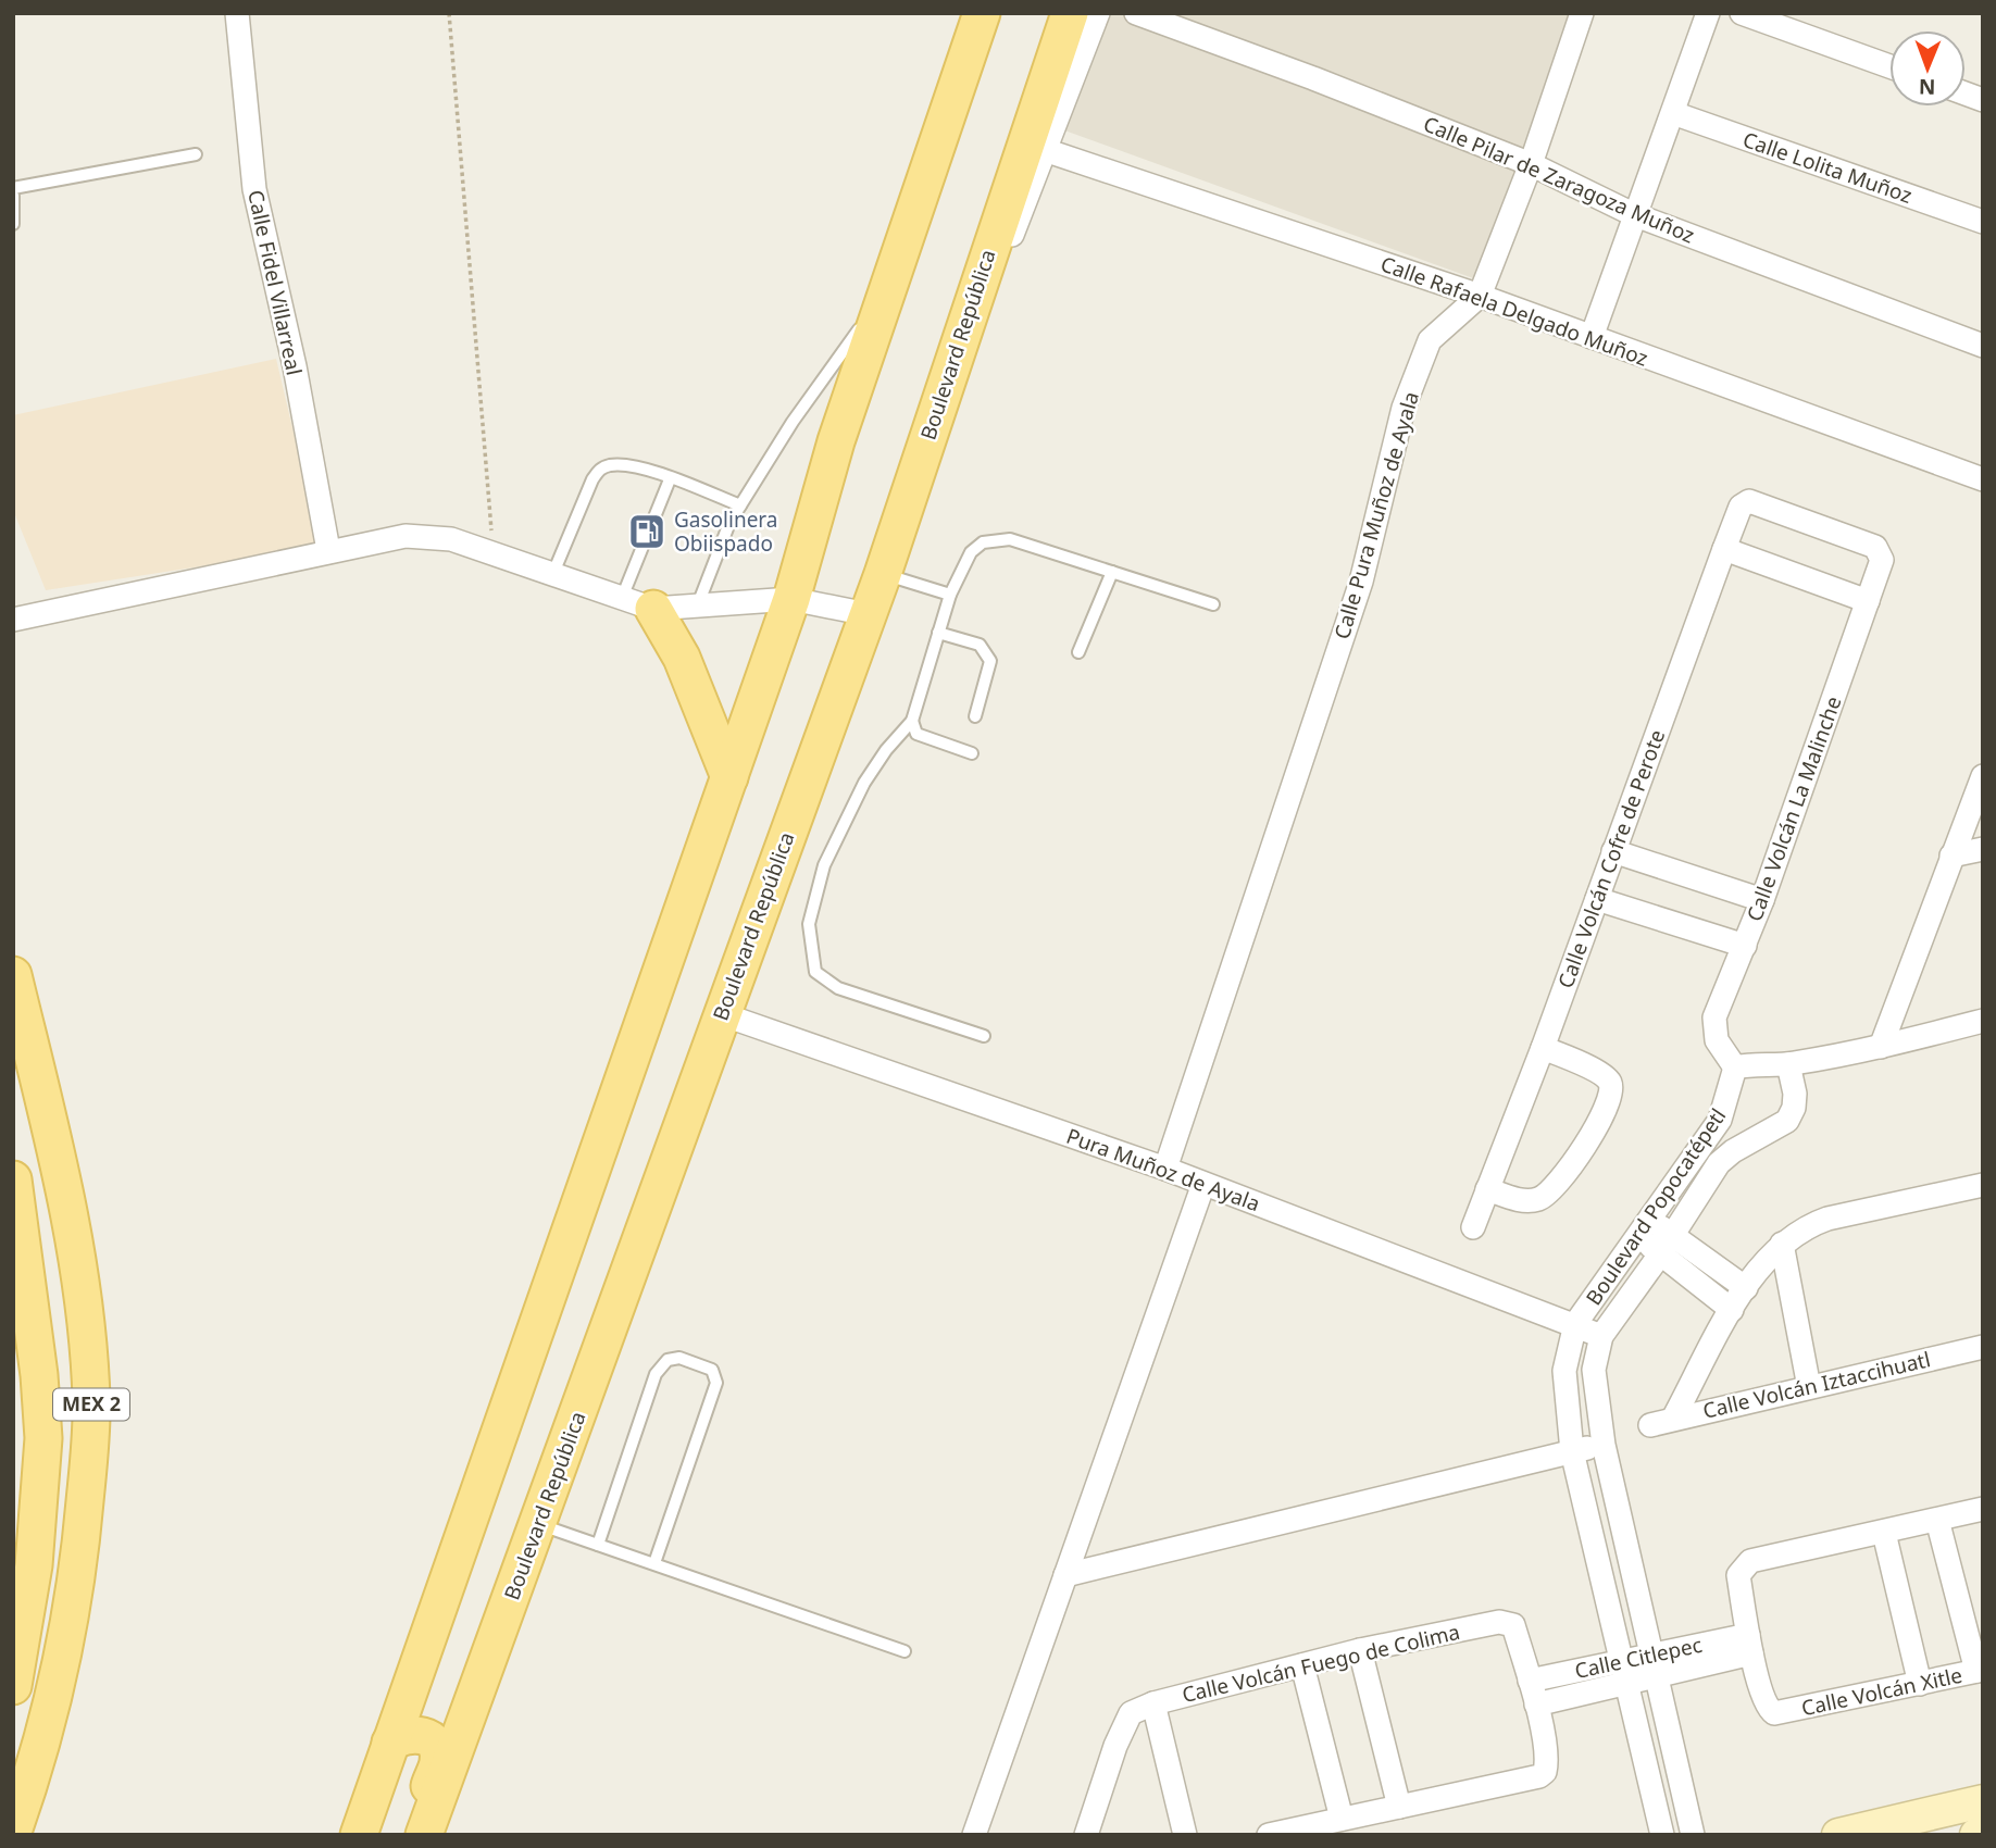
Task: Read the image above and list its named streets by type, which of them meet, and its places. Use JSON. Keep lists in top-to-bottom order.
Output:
{
  "streets": {
    "main road": ["Boulevard República", "MEX 2"],
    "street": [
      "Calle Lolita Muñoz",
      "Calle Pilar de Zaragoza Muñoz",
      "Calle Fidel Villarreal",
      "Calle Rafaela Delgado Muñoz",
      "Calle Pura Muñoz de Ayala",
      "Calle Volcán La Malinche",
      "Calle Volcán Cofre de Perote",
      "Pura Muñoz de Ayala",
      "Boulevard Popocatépetl",
      "Calle Volcán Iztaccihuatl",
      "Calle Citlepec",
      "Calle Volcán Fuego de Colima",
      "Calle Volcán Xitle"
    ]
  },
  "crossings": [
    ["Calle Pilar de Zaragoza Muñoz", "Calle Pura Muñoz de Ayala"],
    ["Calle Rafaela Delgado Muñoz", "Calle Pura Muñoz de Ayala"],
    ["Boulevard República", "Pura Muñoz de Ayala"],
    ["Calle Pura Muñoz de Ayala", "Pura Muñoz de Ayala"],
    ["Calle Volcán La Malinche", "Calle Volcán Cofre de Perote"],
    ["Calle Volcán La Malinche", "Boulevard Popocatépetl"],
    ["Pura Muñoz de Ayala", "Boulevard Popocatépetl"],
    ["Boulevard Popocatépetl", "Calle Citlepec"],
    ["Calle Citlepec", "Calle Volcán Fuego de Colima"],
    ["Calle Citlepec", "Calle Volcán Xitle"]
  ],
  "places": {
    "fuel station": ["Gasolinera Obiispado"]
  },
  "north": "bottom"
}
